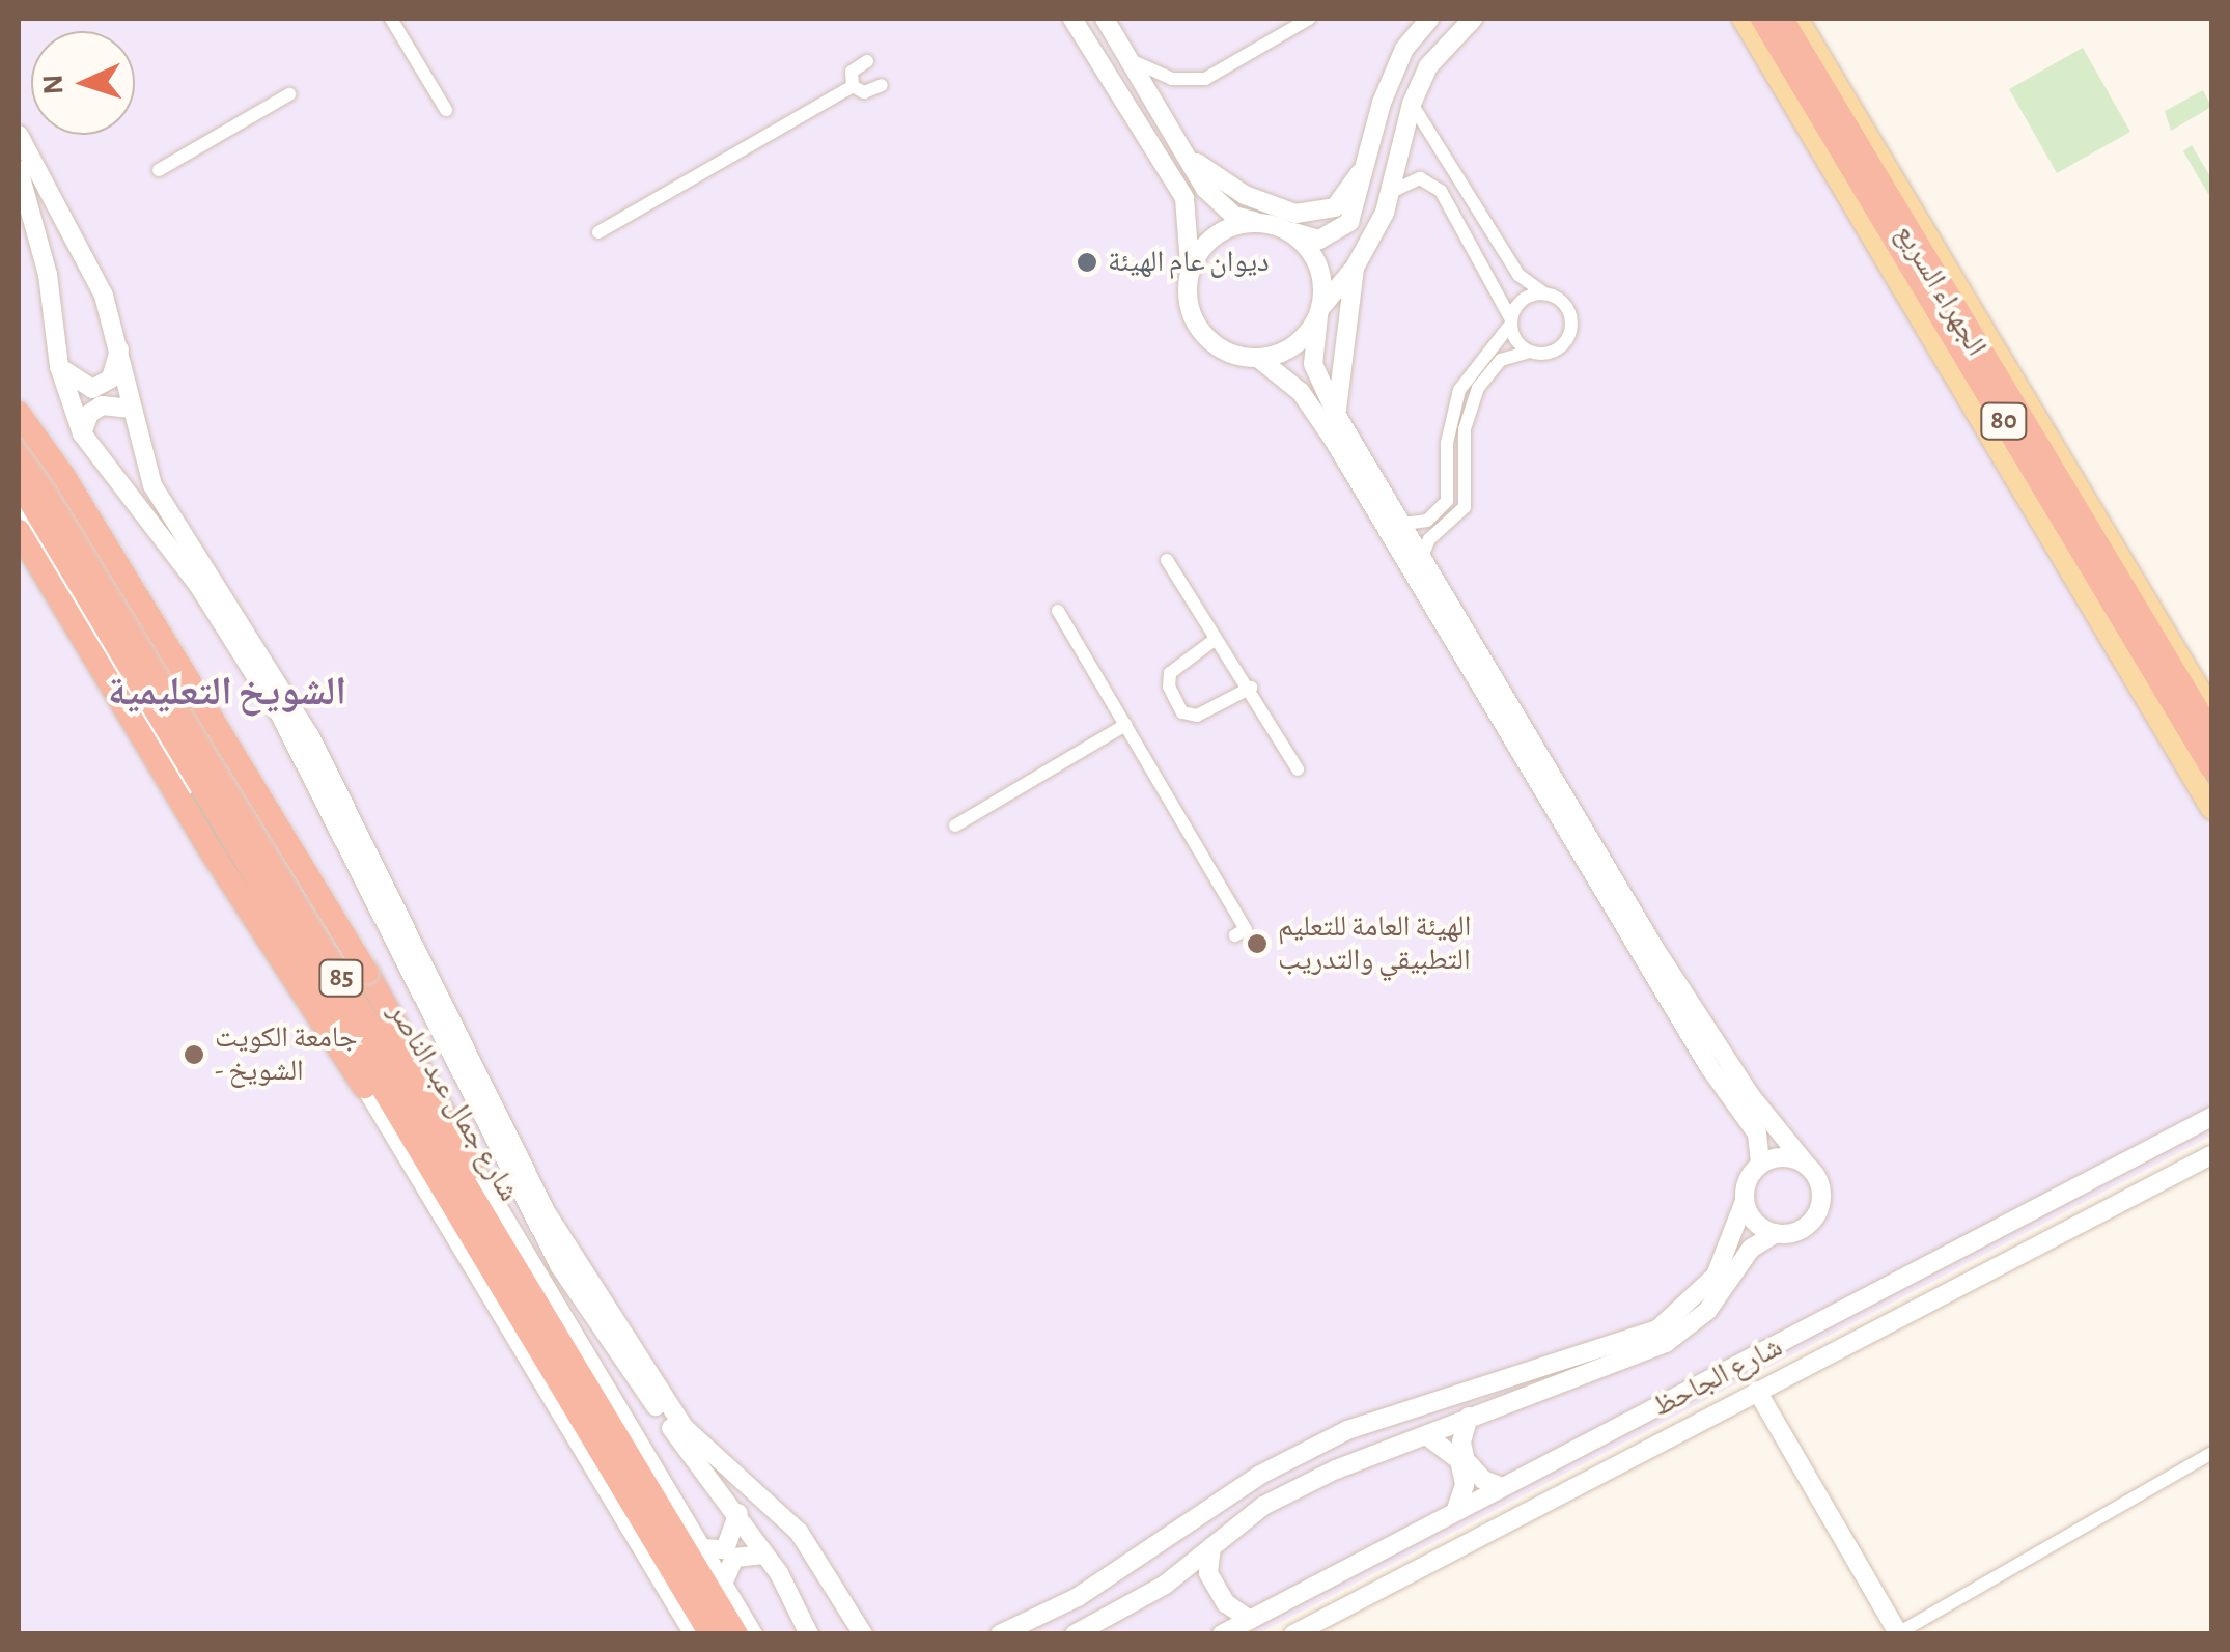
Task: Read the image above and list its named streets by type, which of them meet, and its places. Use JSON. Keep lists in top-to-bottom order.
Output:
{
  "streets": {
    "highway": [
      "الجهراء السريع",
      "80",
      "85",
      "شارع جمال عبد الناصر"
    ],
    "street": ["شارع الجاحظ"]
  },
  "districts": ["الشويخ التعليمية"],
  "places": ["ديوان عام الهيئة", "الهيئة العامة للتعليم التطبيقي والتدريب", "جامعة الكويت - الشويخ"],
  "north": "left"
}
